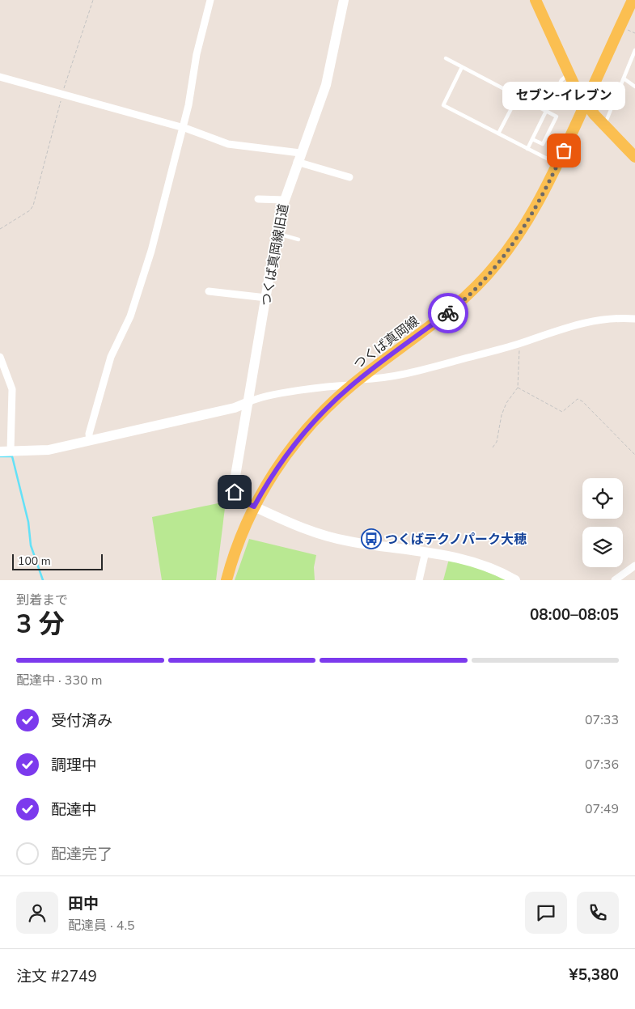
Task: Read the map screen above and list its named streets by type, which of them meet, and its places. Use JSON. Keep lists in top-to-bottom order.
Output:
{
  "streets": {
    "main road": ["つくば真岡線"],
    "street": ["つくば真岡線旧道"]
  },
  "crossings": [
    ["つくば真岡線旧道", "つくば真岡線"]
  ],
  "places": {
    "other": ["セブン-イレブン"],
    "bus stop": ["つくばテクノパーク大穂"]
  },
  "scale_bar": "100 m",
  "page": {
    "bubble": "セブン-イレブン",
    "scale": "100 m",
    "heading": ["3 分", "到着まで", "08:00–08:05"],
    "panel": [
      "田中",
      "配達員 · 4.5",
      "注文 #2749",
      "¥5,380"
    ],
    "bar": "配達中 · 330 m",
    "list": [
      ["受付済み", "07:33"],
      ["調理中", "07:36"],
      ["配達中", "07:49"],
      "配達完了"
    ]
  }
}
